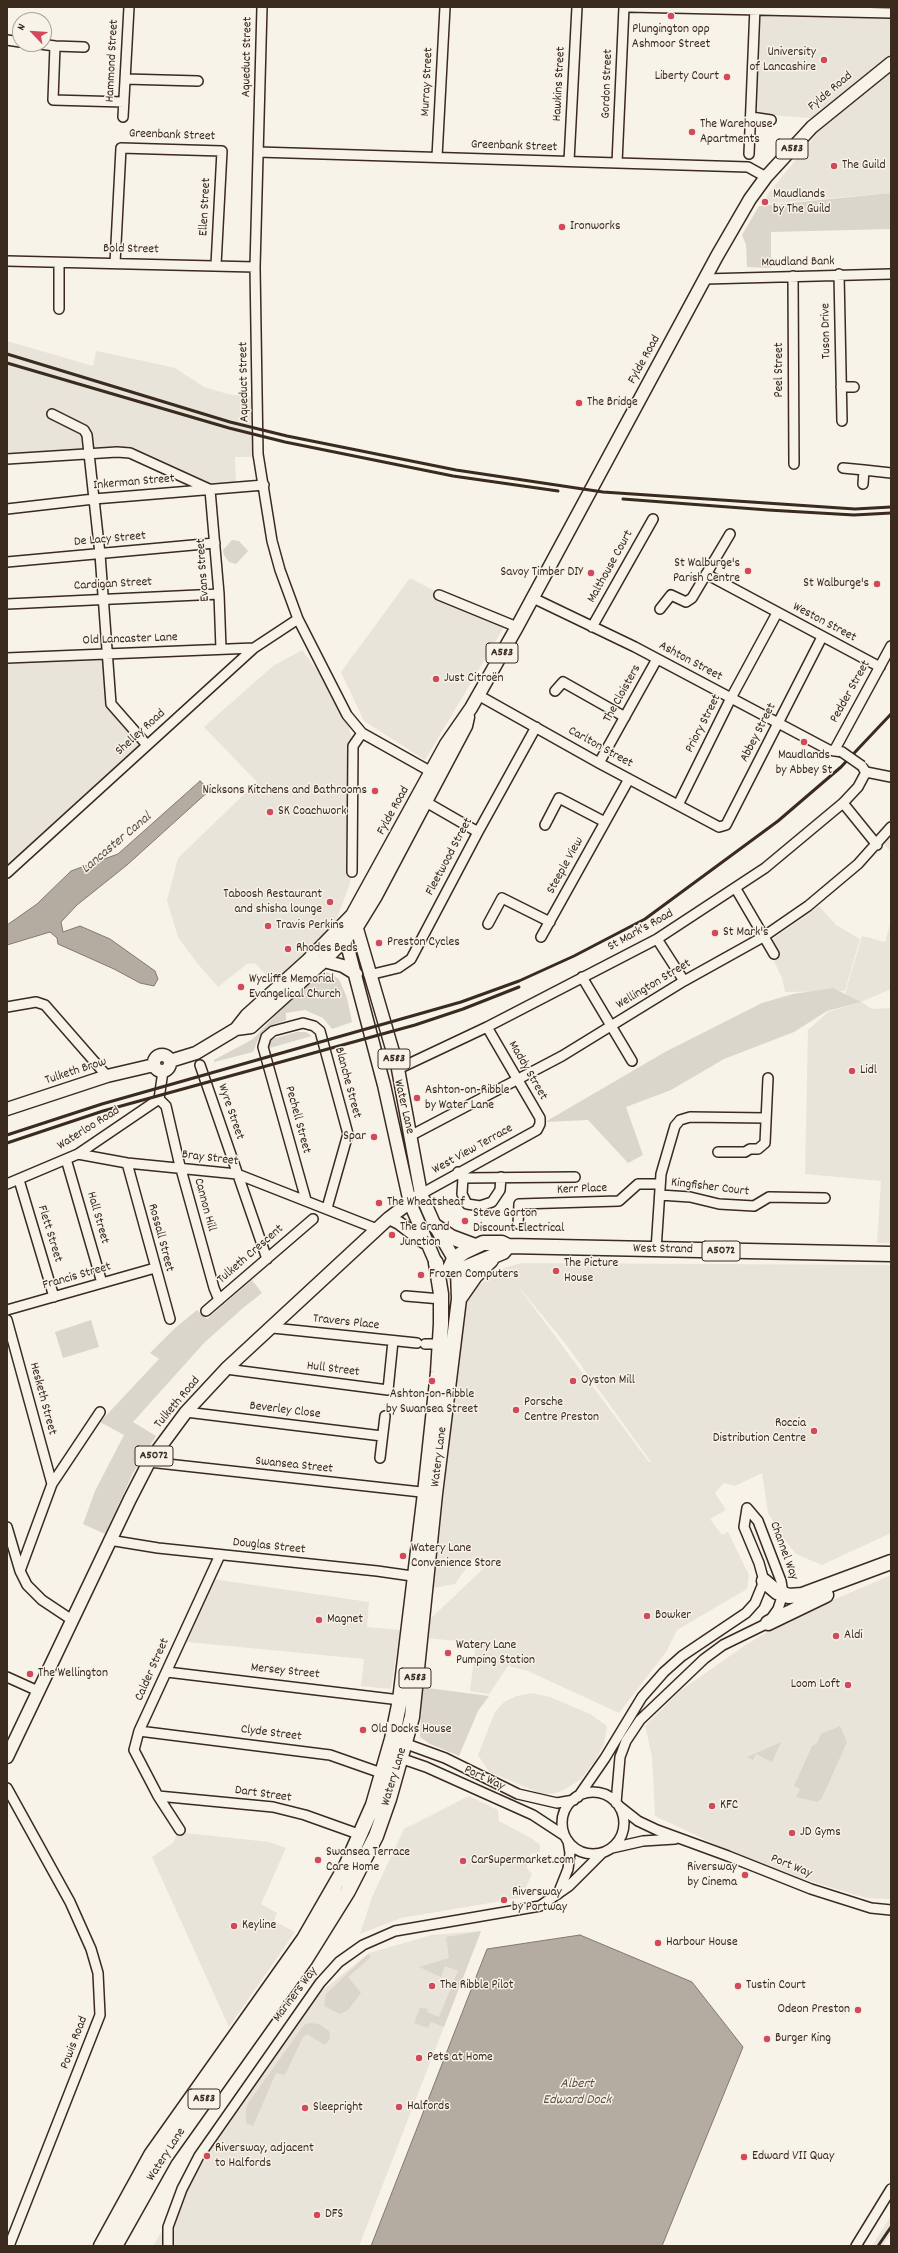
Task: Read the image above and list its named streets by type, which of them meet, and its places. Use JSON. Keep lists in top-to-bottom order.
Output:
{
  "streets": {
    "highway": [
      "A583",
      "West Strand",
      "A5072",
      "Watery Lane"
    ],
    "main road": [
      "Fylde Road",
      "Tulketh Brow",
      "Water Lane",
      "Tulketh Road"
    ],
    "street": [
      "Aqueduct Street",
      "Hammond Street",
      "Murray Street",
      "Hawkins Street",
      "Gordon Street",
      "Greenbank Street",
      "Ellen Street",
      "Bold Street",
      "Maudland Bank",
      "Tuson Drive",
      "Peel Street",
      "Inkerman Street",
      "De Lacy Street",
      "Malthouse Court",
      "Evans Street",
      "Cardigan Street",
      "Weston Street",
      "Old Lancaster Lane",
      "Ashton Street",
      "Pedder Street",
      "The Cloisters",
      "Priory Street",
      "Shelley Road",
      "Abbey Street",
      "Carlton Street",
      "Fleetwood Street",
      "Steeple View",
      "St Mark's Road",
      "Wellington Street",
      "Maddy Street",
      "Blanche Street",
      "Wyre Street",
      "Pechell Street",
      "Waterloo Road",
      "West View Terrace",
      "Bray Street",
      "Kingfisher Court",
      "Kerr Place",
      "Cannon Hill",
      "Hall Street",
      "Flett Street",
      "Rossall Street",
      "Tulketh Crescent",
      "Francis Street",
      "Travers Place",
      "Hull Street",
      "Hesketh Street",
      "Beverley Close",
      "Swansea Street",
      "Douglas Street",
      "Channel Way",
      "Calder Street",
      "Mersey Street",
      "Clyde Street",
      "Port Way",
      "Dart Street",
      "Mariners Way",
      "Powis Road"
    ]
  },
  "crossings": [
    ["Aqueduct Street", "Fylde Road"],
    ["Aqueduct Street", "Greenbank Street"],
    ["Aqueduct Street", "Bold Street"],
    ["Aqueduct Street", "Inkerman Street"],
    ["Aqueduct Street", "Shelley Road"],
    ["Murray Street", "Greenbank Street"],
    ["Hawkins Street", "Greenbank Street"],
    ["Gordon Street", "Greenbank Street"],
    ["Fylde Road", "Greenbank Street"],
    ["Fylde Road", "Maudland Bank"],
    ["Fylde Road", "Ashton Street"],
    ["Fylde Road", "Carlton Street"],
    ["Fylde Road", "Tulketh Brow"],
    ["Fylde Road", "Water Lane"],
    ["Greenbank Street", "Ellen Street"],
    ["Greenbank Street", "Bold Street"],
    ["Ellen Street", "Bold Street"],
    ["Maudland Bank", "Tuson Drive"],
    ["Maudland Bank", "Peel Street"],
    ["Inkerman Street", "Evans Street"],
    ["De Lacy Street", "Evans Street"],
    ["Malthouse Court", "Ashton Street"],
    ["Evans Street", "Cardigan Street"],
    ["Evans Street", "Old Lancaster Lane"],
    ["Weston Street", "Pedder Street"],
    ["Weston Street", "Priory Street"],
    ["Weston Street", "Abbey Street"],
    ["Old Lancaster Lane", "Shelley Road"],
    ["Ashton Street", "Pedder Street"],
    ["Ashton Street", "The Cloisters"],
    ["Ashton Street", "Priory Street"],
    ["Ashton Street", "Abbey Street"],
    ["Ashton Street", "St Mark's Road"],
    ["The Cloisters", "Carlton Street"],
    ["Priory Street", "Carlton Street"],
    ["Abbey Street", "Carlton Street"],
    ["Carlton Street", "Fleetwood Street"],
    ["Carlton Street", "Steeple View"],
    ["Fleetwood Street", "Water Lane"],
    ["St Mark's Road", "Maddy Street"],
    ["St Mark's Road", "Water Lane"],
    ["Wellington Street", "Maddy Street"],
    ["Wellington Street", "Water Lane"],
    ["Maddy Street", "West View Terrace"],
    ["Tulketh Brow", "Water Lane"],
    ["Blanche Street", "Pechell Street"],
    ["Blanche Street", "Bray Street"],
    ["Water Lane", "West View Terrace"],
    ["Water Lane", "A5072"],
    ["Water Lane", "Tulketh Road"],
    ["Water Lane", "Watery Lane"],
    ["Wyre Street", "Bray Street"],
    ["Wyre Street", "Tulketh Crescent"],
    ["Pechell Street", "Bray Street"],
    ["Waterloo Road", "Bray Street"],
    ["Waterloo Road", "Cannon Hill"],
    ["Waterloo Road", "Hall Street"],
    ["Waterloo Road", "Flett Street"],
    ["West View Terrace", "Tulketh Road"],
    ["West View Terrace", "Watery Lane"],
    ["Bray Street", "Cannon Hill"],
    ["Bray Street", "Rossall Street"],
    ["Bray Street", "Tulketh Road"],
    ["Cannon Hill", "Tulketh Crescent"],
    ["Hall Street", "Francis Street"],
    ["Flett Street", "Francis Street"],
    ["Rossall Street", "Francis Street"],
    ["West Strand", "A5072"],
    ["West Strand", "Watery Lane"],
    ["A5072", "Tulketh Road"],
    ["A5072", "Watery Lane"],
    ["Travers Place", "Hull Street"],
    ["Travers Place", "Tulketh Road"],
    ["Travers Place", "Watery Lane"],
    ["Hull Street", "Tulketh Road"],
    ["Tulketh Road", "Beverley Close"],
    ["Tulketh Road", "Watery Lane"],
    ["Tulketh Road", "Swansea Street"],
    ["Tulketh Road", "Douglas Street"],
    ["Watery Lane", "Swansea Street"],
    ["Watery Lane", "Douglas Street"],
    ["Watery Lane", "Mersey Street"],
    ["Watery Lane", "Clyde Street"],
    ["Watery Lane", "Port Way"],
    ["Watery Lane", "Dart Street"],
    ["Douglas Street", "Calder Street"],
    ["Calder Street", "Mersey Street"],
    ["Calder Street", "Clyde Street"],
    ["Calder Street", "Dart Street"],
    ["Port Way", "Mariners Way"]
  ],
  "water": ["Lancaster Canal", "Albert Edward Dock"],
  "places": [
    "Plungington opp Ashmoor Street",
    "University of Lancashire",
    "Liberty Court",
    "The Warehouse Apartments",
    "The Guild",
    "Maudlands by The Guild",
    "Ironworks",
    "The Bridge",
    "St Walburge's Parish Centre",
    "Savoy Timber DIY",
    "St Walburge's",
    "Just Citroën",
    "Maudlands by Abbey St",
    "Nicksons Kitchens and Bathrooms",
    "SK Coachwork",
    "Taboosh Restaurant and shisha lounge",
    "Travis Perkins",
    "St Mark's",
    "Preston Cycles",
    "Rhodes Beds",
    "Wycliffe Memorial Evangelical Church",
    "Lidl",
    "Ashton-on-Ribble by Water Lane",
    "Spar",
    "The Wheatsheaf",
    "Steve Gorton Discount Electrical",
    "The Grand Junction",
    "The Picture House",
    "Frozen Computers",
    "Ashton-on-Ribble by Swansea Street",
    "Oyston Mill",
    "Porsche Centre Preston",
    "Roccia Distribution Centre",
    "Watery Lane Convenience Store",
    "Bowker",
    "Magnet",
    "Aldi",
    "Watery Lane Pumping Station",
    "The Wellington",
    "Loom Loft",
    "Old Docks House",
    "KFC",
    "JD Gyms",
    "Swansea Terrace Care Home",
    "CarSupermarket.com",
    "Riversway by Cinema",
    "Riversway by Portway",
    "Keyline",
    "Harbour House",
    "The Ribble Pilot",
    "Tustin Court",
    "Odeon Preston",
    "Burger King",
    "Pets at Home",
    "Halfords",
    "Sleepright",
    "Riversway, adjacent to Halfords",
    "Edward VII Quay",
    "DFS"
  ],
  "north": "top left"
}
